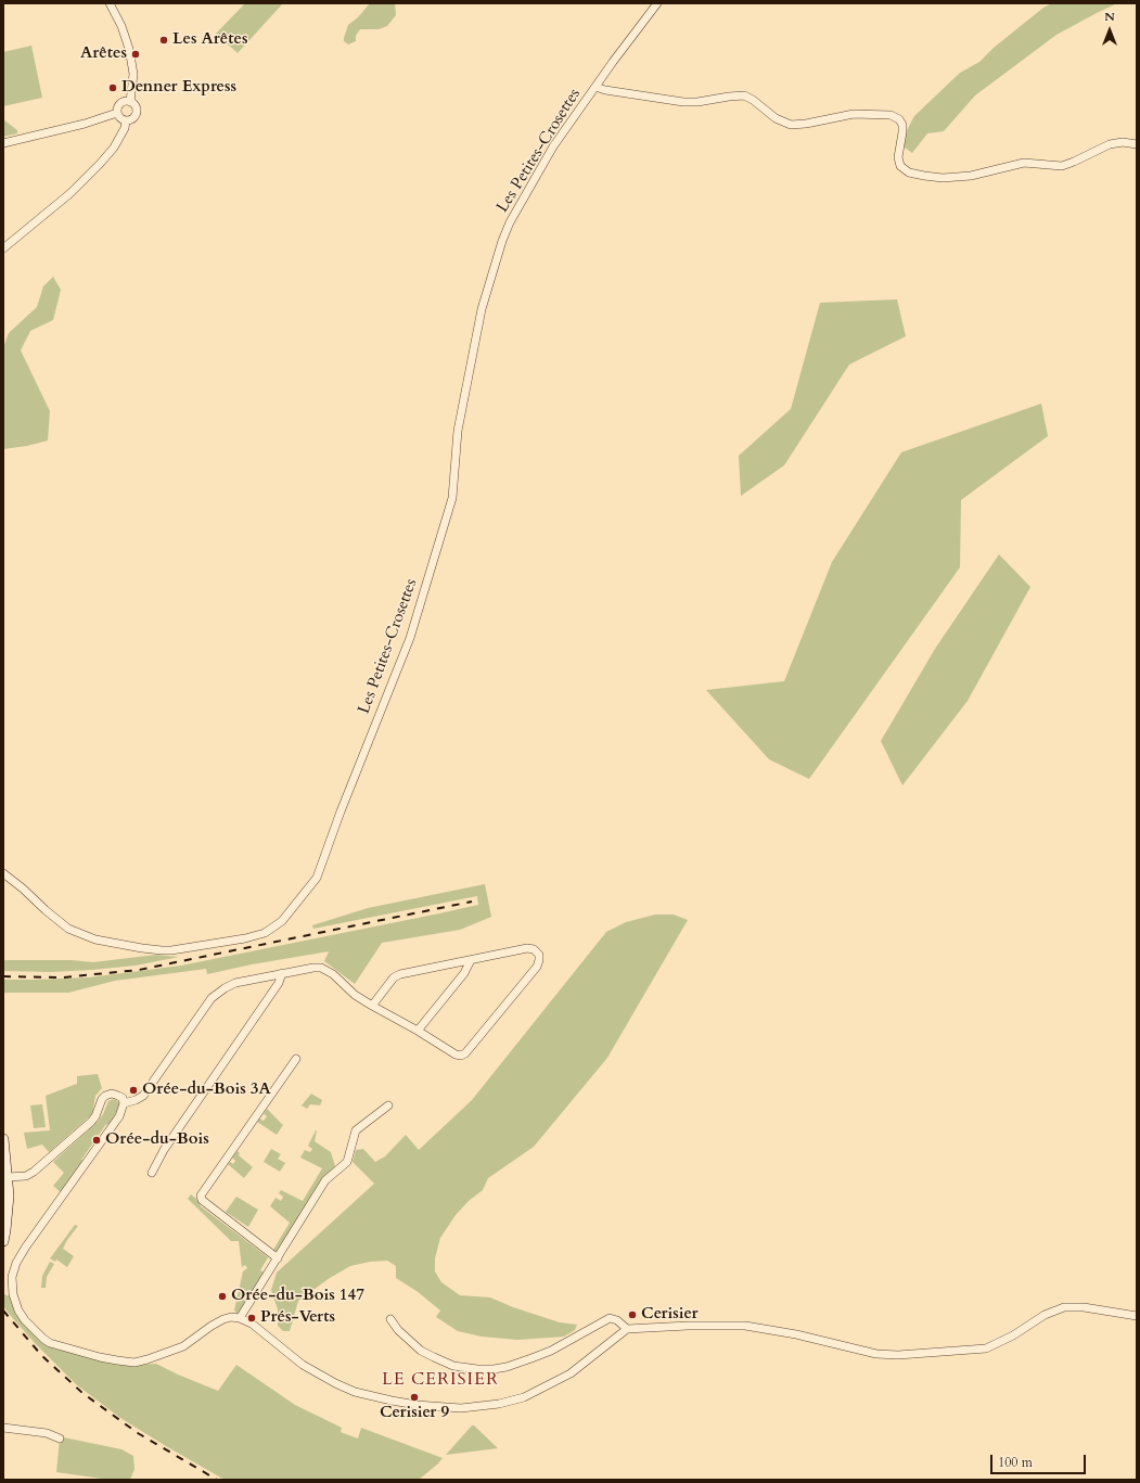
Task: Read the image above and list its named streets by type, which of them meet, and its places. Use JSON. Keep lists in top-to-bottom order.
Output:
{
  "streets": {
    "street": ["Les Petites-Crosettes"]
  },
  "districts": ["LE CERISIER"],
  "places": [
    "Les Arêtes",
    "Arêtes",
    "Denner Express",
    "Orée-du-Bois 3A",
    "Orée-du-Bois",
    "Orée-du-Bois 147",
    "Cerisier",
    "Prés-Verts",
    "Cerisier 9"
  ],
  "scale_bar": "100 m",
  "north": "top"
}
